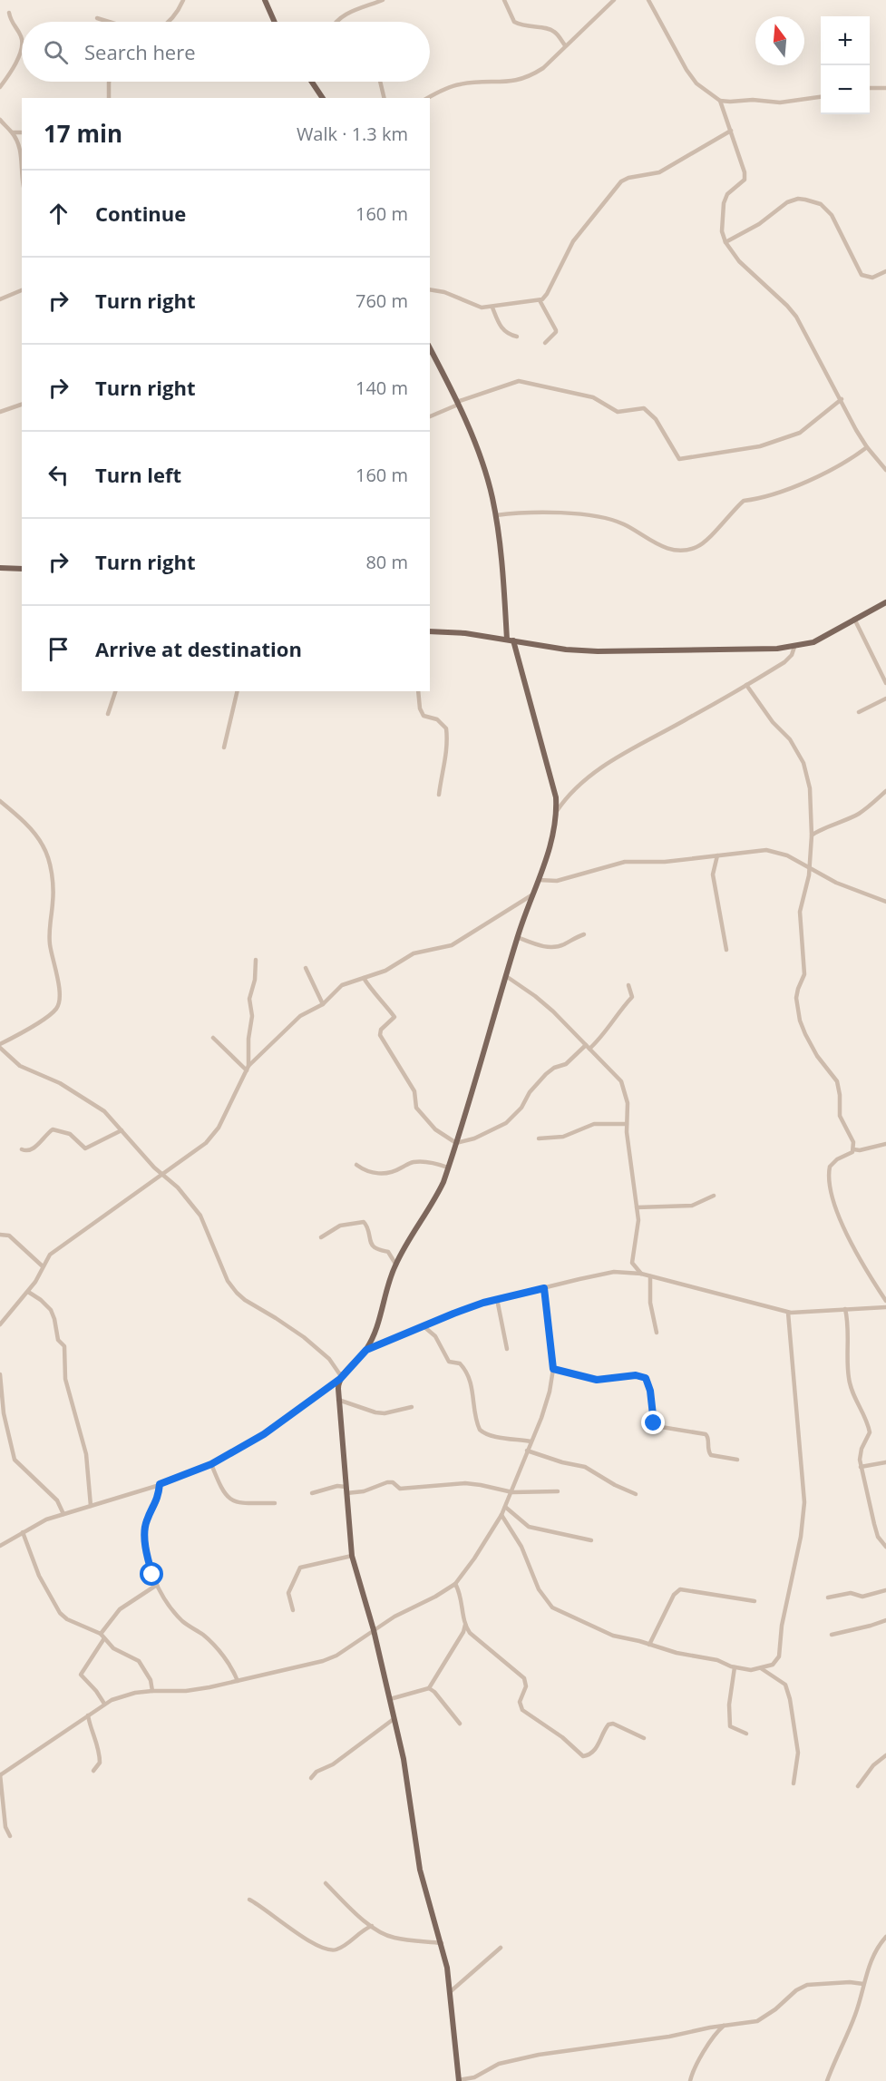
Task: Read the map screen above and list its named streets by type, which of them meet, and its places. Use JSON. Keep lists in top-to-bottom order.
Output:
{
  "north": "top",
  "page": {
    "map_buttons": ["+", "−"],
    "search": "Search here",
    "heading": ["17 min", "Walk · 1.3 km"],
    "list": [
      ["Continue", "160 m"],
      ["Turn right", "760 m"],
      ["Turn right", "140 m"],
      ["Turn left", "160 m"],
      ["Turn right", "80 m"],
      "Arrive at destination"
    ]
  }
}
